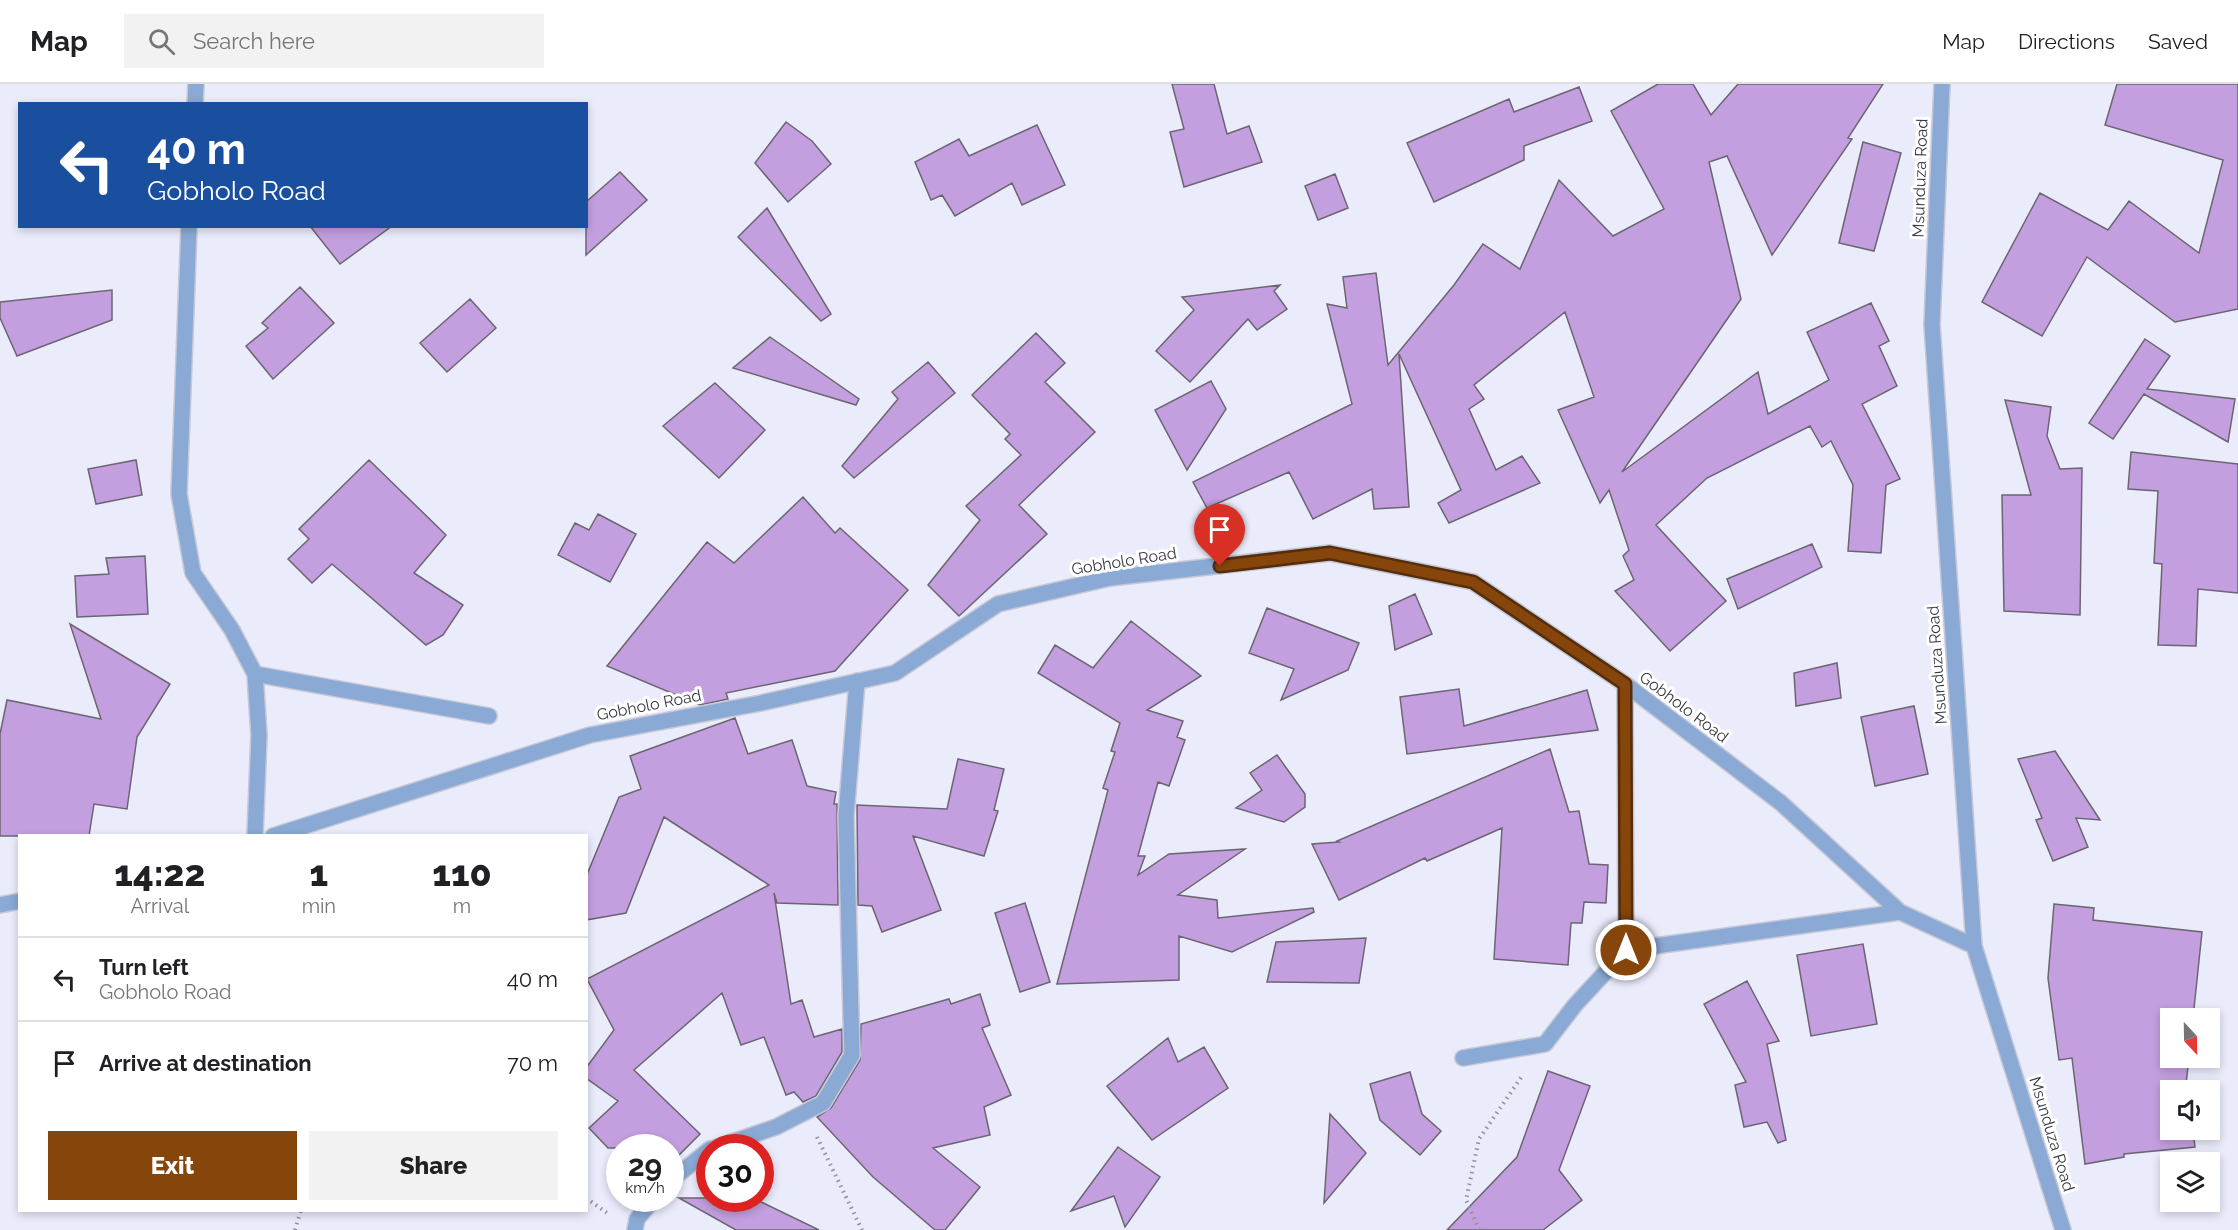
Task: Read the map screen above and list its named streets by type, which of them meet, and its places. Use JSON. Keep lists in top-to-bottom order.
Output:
{
  "streets": {
    "street": ["Msunduza Road", "Gobholo Road"]
  },
  "crossings": [
    ["Msunduza Road", "Gobholo Road"]
  ],
  "north": "bottom",
  "page": {
    "header": "Map",
    "search": "Search here",
    "nav": ["Map", "Directions", "Saved"],
    "turn": ["40 m", "Gobholo Road"],
    "eta": [
      "14:22",
      "Arrival",
      "1",
      "min",
      "110",
      "m"
    ],
    "list": [
      {
        "name": "Turn left",
        "note": "Gobholo Road",
        "value": "40 m"
      },
      {
        "name": "Arrive at destination",
        "value": "70 m"
      }
    ],
    "buttons": ["Exit", "Share"],
    "speed": "29 km/h",
    "limit": "30"
  }
}
